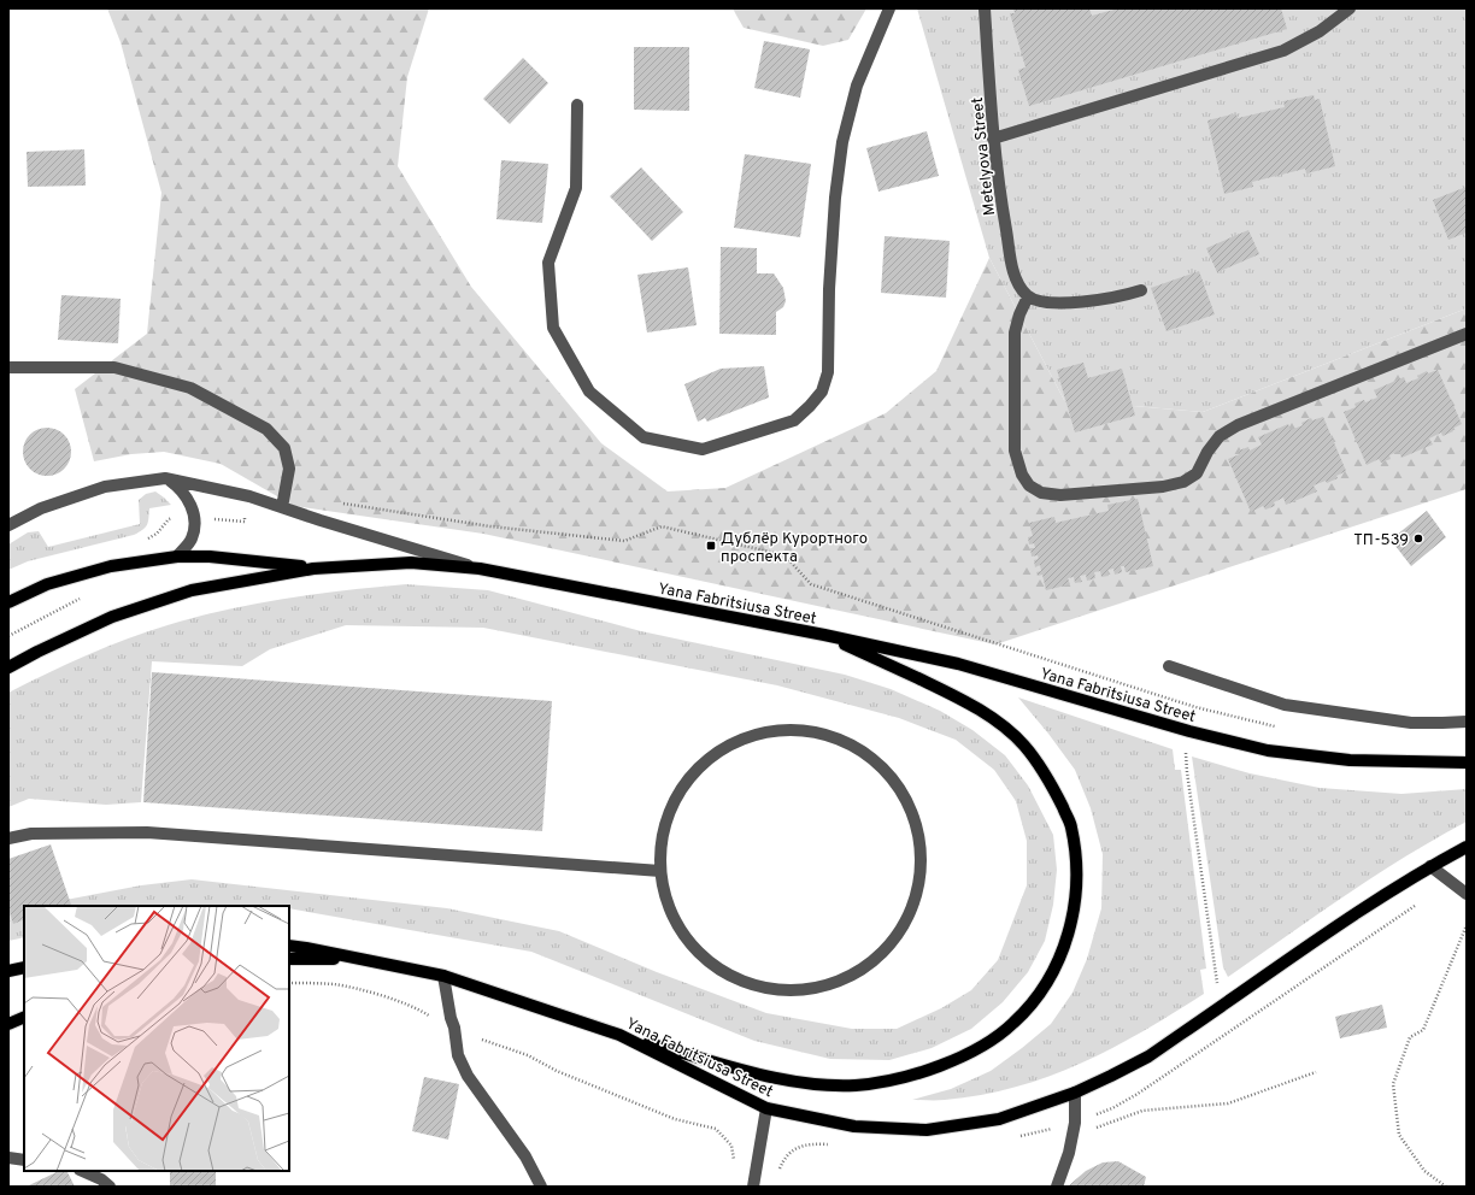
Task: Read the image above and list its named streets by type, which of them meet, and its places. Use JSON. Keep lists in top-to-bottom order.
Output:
{
  "streets": {
    "main road": ["Yana Fabritsiusa Street"],
    "street": ["Metelyova Street"]
  },
  "places": {
    "other": ["ТП-539"],
    "transit": ["Дублёр Курортного проспекта"]
  }
}
